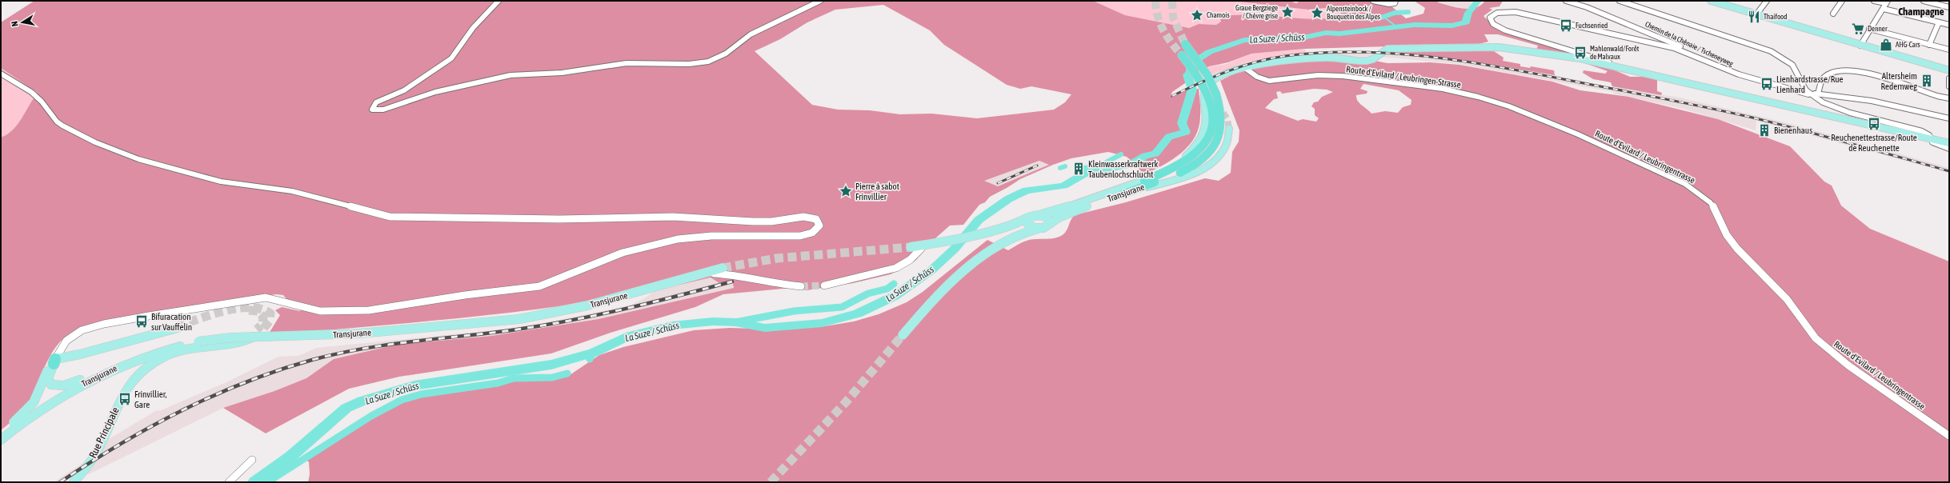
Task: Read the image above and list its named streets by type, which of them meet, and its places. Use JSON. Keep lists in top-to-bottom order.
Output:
{
  "streets": {
    "highway": ["Transjurane"],
    "main road": ["Rue Principale"],
    "street": ["Chemin de la Chênaie / Tscheneyweg", "Route d'Evilard / Leubringen-Strasse", "Route d'Evilard / Leubringentrasse"]
  },
  "crossings": [
    ["Route d'Evilard / Leubringen-Strasse", "Route d'Evilard / Leubringentrasse"],
    ["Transjurane", "Rue Principale"]
  ],
  "districts": ["Champagne"],
  "water": ["La Suze / Schüss"],
  "places": {
    "place": [
      "Graue Bergziege / Chèvre grise",
      "Alpensteinbock / Bouquetin des Alpes",
      "Chamois",
      "Pierre à sabot Frinvillier"
    ],
    "restaurant": ["Thaifood"],
    "bus stop": [
      "Fuchsenried",
      "Mahlenwald/Forêt de Malvaux",
      "Lienhardstrasse/Rue Lienhard",
      "Reuchenettestrasse/Route de Reuchenette",
      "Bifuracation sur Vauffelin",
      "Frinvillier, Gare"
    ],
    "supermarket": ["Denner"],
    "shop": ["AHG-Cars"],
    "building": ["Altersheim Redernweg", "Bienenhaus", "Kleinwasserkraftwerk Taubenlochschlucht"]
  },
  "north": "left"
}
